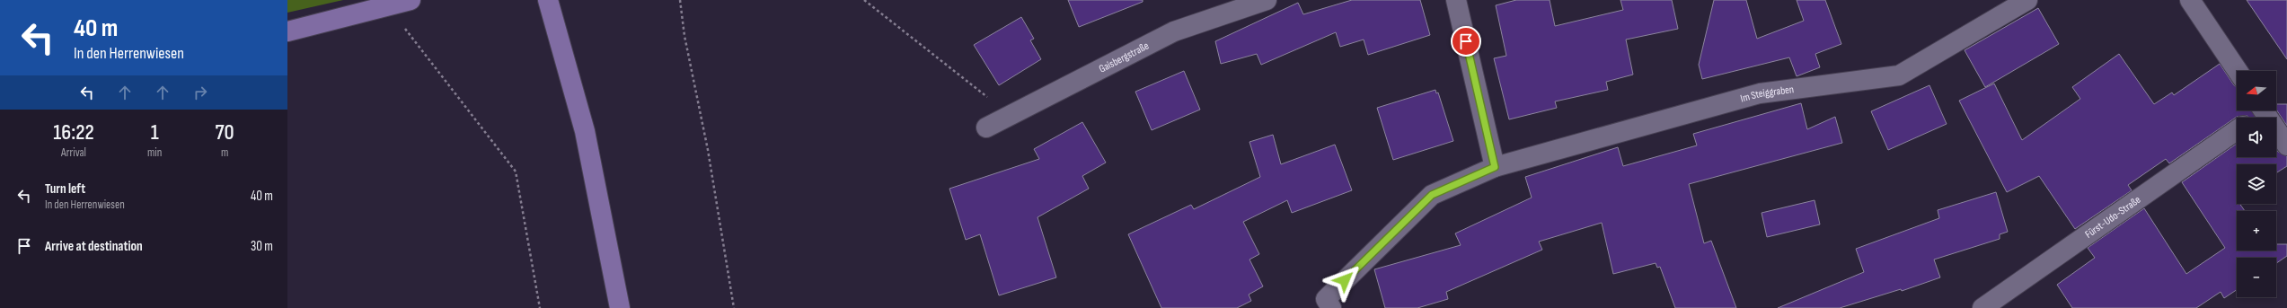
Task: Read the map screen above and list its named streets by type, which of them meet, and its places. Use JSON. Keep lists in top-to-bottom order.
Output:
{
  "streets": {
    "street": ["Gaisbergstraße", "Im Steiggraben", "Fürst-Udo-Straße"]
  },
  "north": "left",
  "page": {
    "turn": ["40 m", "In den Herrenwiesen"],
    "map_buttons": ["+", "−"],
    "eta": [
      "16:22",
      "Arrival",
      "1",
      "min",
      "70",
      "m"
    ],
    "list": [
      {
        "name": "Turn left",
        "note": "In den Herrenwiesen",
        "value": "40 m"
      },
      {
        "name": "Arrive at destination",
        "value": "30 m"
      }
    ]
  }
}
